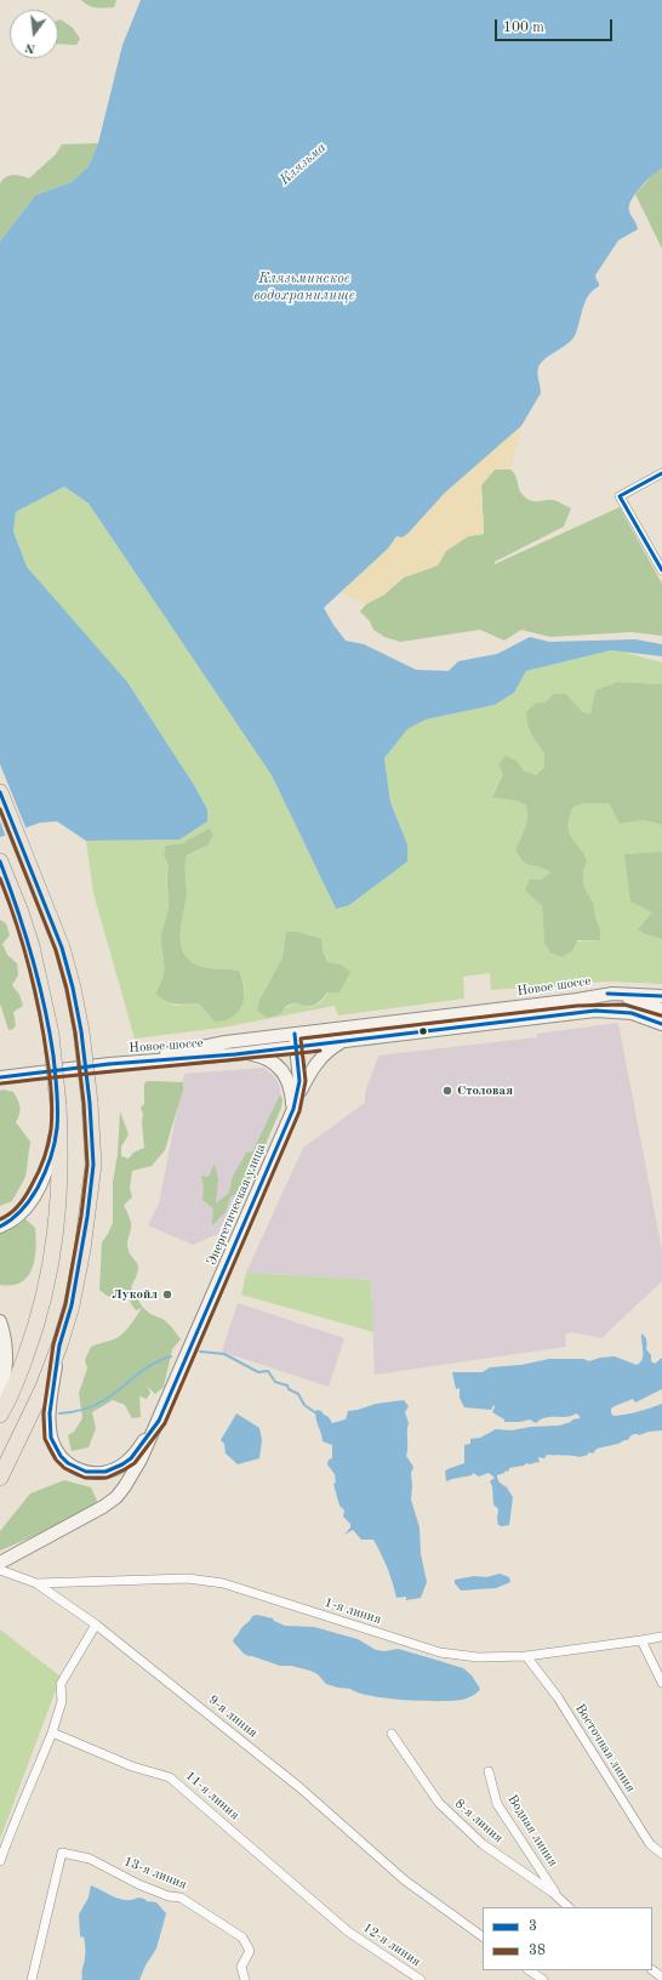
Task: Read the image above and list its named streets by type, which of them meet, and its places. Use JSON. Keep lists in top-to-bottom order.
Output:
{
  "streets": {
    "main road": ["Новое шоссе", "Энергетическая улица"],
    "street": [
      "1-я линия",
      "9-я линия",
      "Восточная линия",
      "11-я линия",
      "8-я линия",
      "Водная линия",
      "13-я линия",
      "12-я линия"
    ]
  },
  "crossings": [
    ["Новое шоссе", "Энергетическая улица"],
    ["1-я линия", "9-я линия"],
    ["1-я линия", "Восточная линия"],
    ["11-я линия", "12-я линия"],
    ["8-я линия", "Водная линия"]
  ],
  "water": ["Клязьма", "Клязьминское водохранилище"],
  "places": ["Столовая", "Лукойл"],
  "lines": ["transit line 3", "transit line 38"],
  "legend": ["3", "38"],
  "scale_bar": "100 m",
  "north": "bottom"
}
